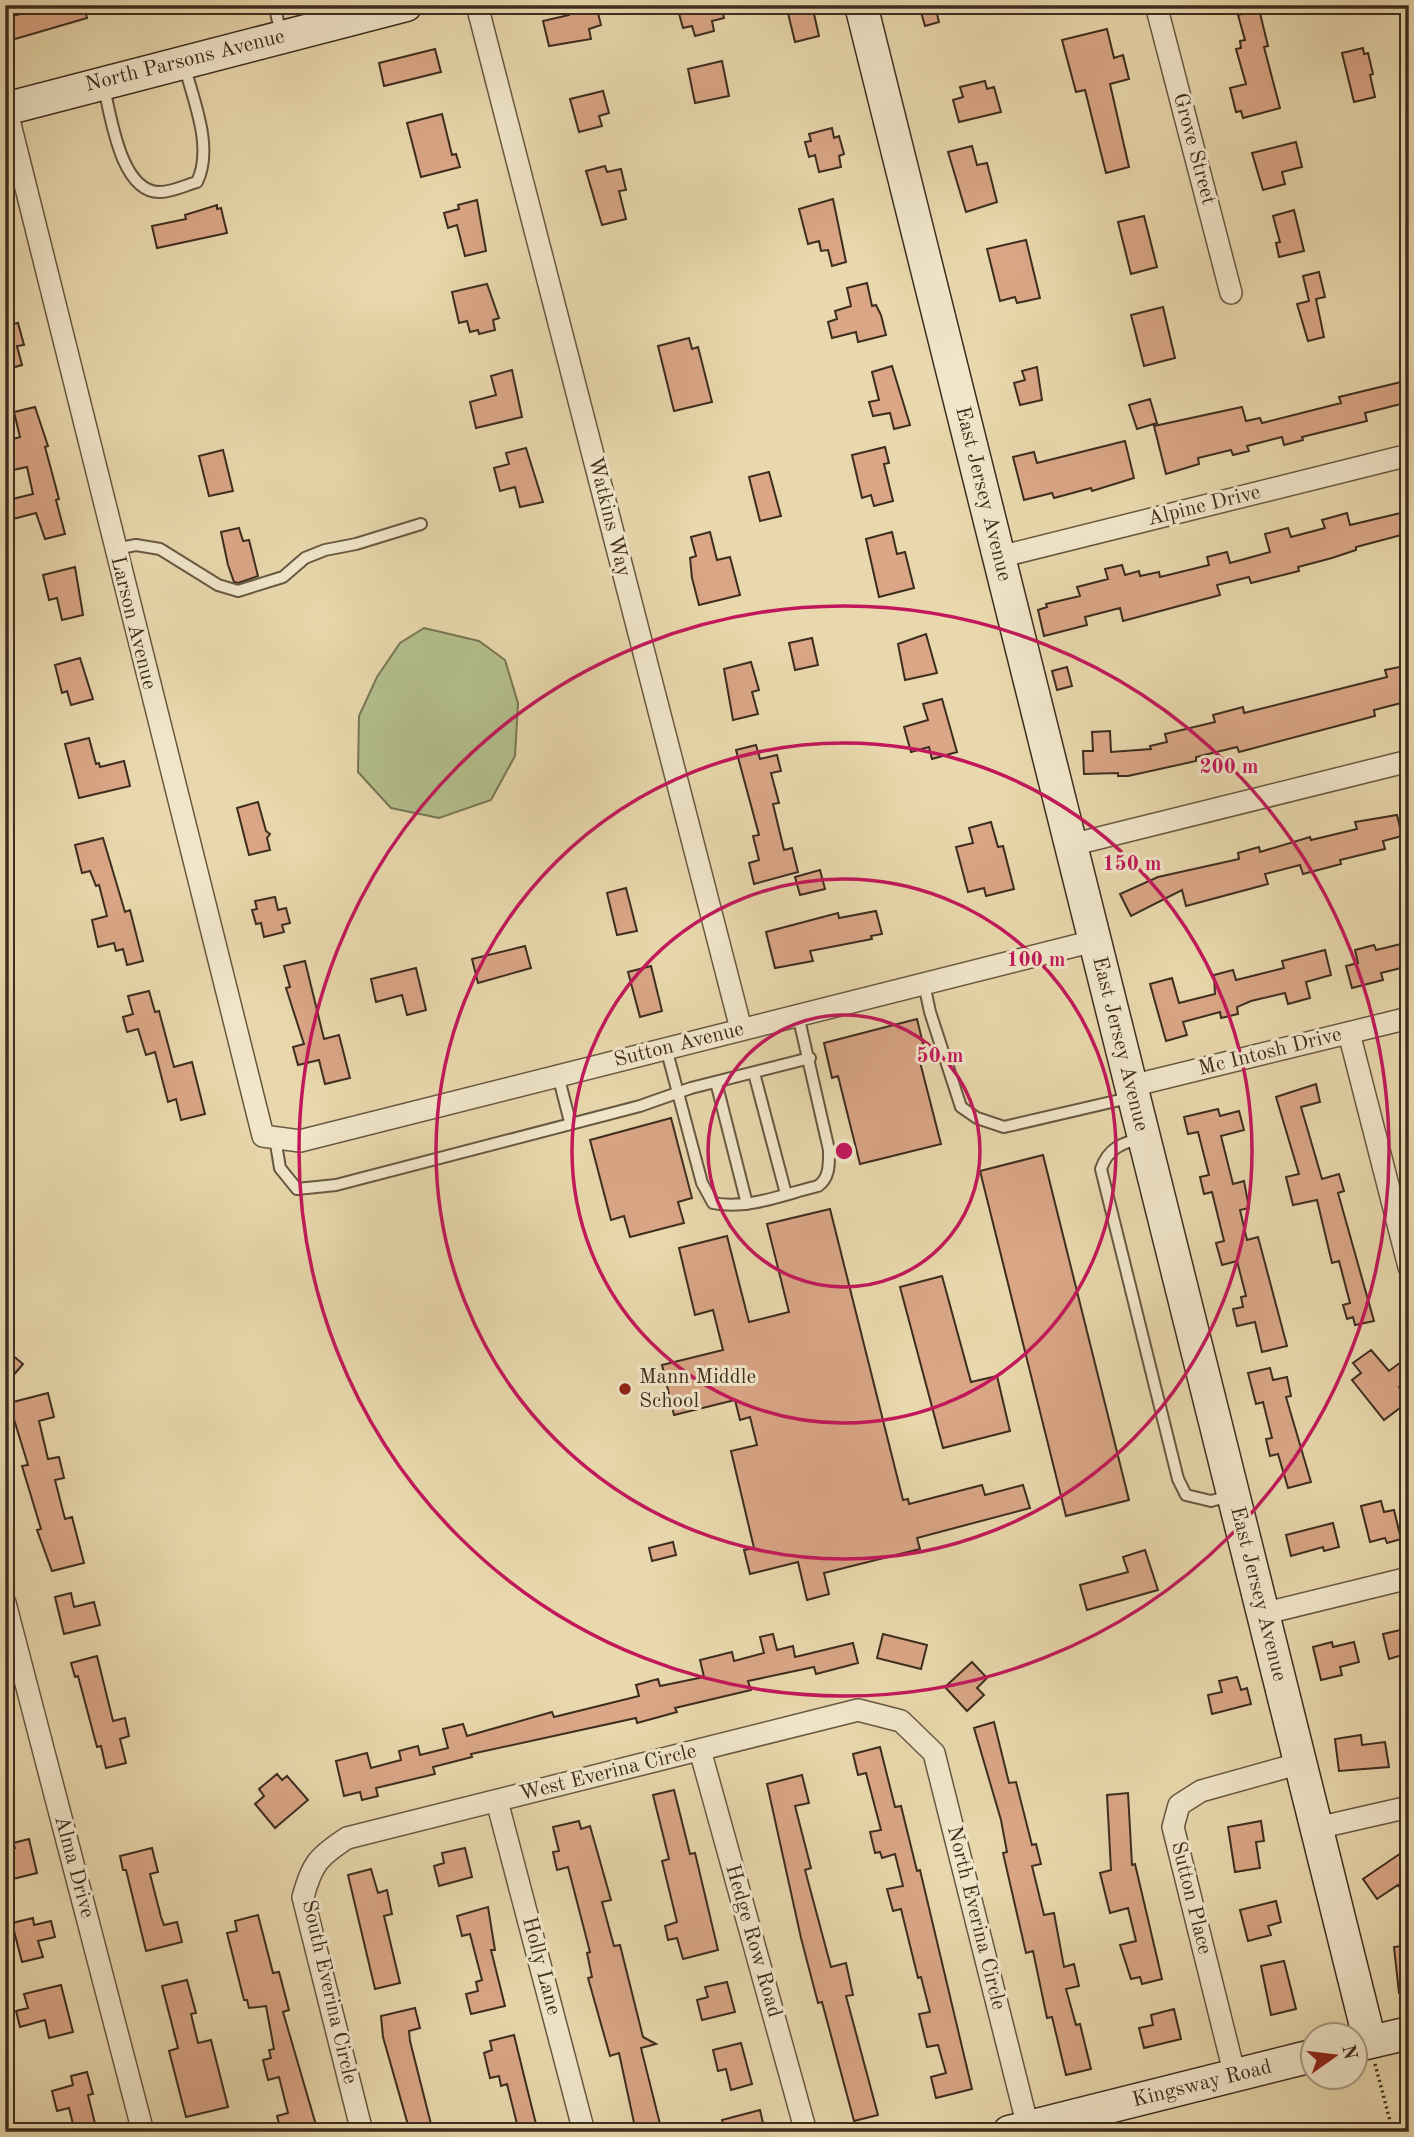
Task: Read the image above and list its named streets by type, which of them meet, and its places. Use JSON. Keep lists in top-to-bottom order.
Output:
{
  "streets": {
    "street": [
      "North Parsons Avenue",
      "Grove Street",
      "East Jersey Avenue",
      "Alpine Drive",
      "Watkins Way",
      "Larson Avenue",
      "Sutton Avenue",
      "Mc Intosh Drive",
      "West Everina Circle",
      "Alma Drive",
      "Sutton Place",
      "North Everina Circle",
      "Hedge Row Road",
      "Holly Lane",
      "South Everina Circle",
      "Kingsway Road"
    ]
  },
  "crossings": [
    ["North Parsons Avenue", "Larson Avenue"],
    ["East Jersey Avenue", "Alpine Drive"],
    ["East Jersey Avenue", "Sutton Avenue"],
    ["East Jersey Avenue", "Mc Intosh Drive"],
    ["East Jersey Avenue", "Sutton Place"],
    ["Watkins Way", "Sutton Avenue"],
    ["Larson Avenue", "Sutton Avenue"],
    ["West Everina Circle", "North Everina Circle"],
    ["West Everina Circle", "Hedge Row Road"],
    ["West Everina Circle", "Holly Lane"],
    ["West Everina Circle", "South Everina Circle"],
    ["Sutton Place", "Kingsway Road"],
    ["North Everina Circle", "Kingsway Road"]
  ],
  "places": ["Mann Middle School"],
  "north": "right",
  "rings": [
    "200 m",
    "150 m",
    "100 m",
    "50 m"
  ]
}
